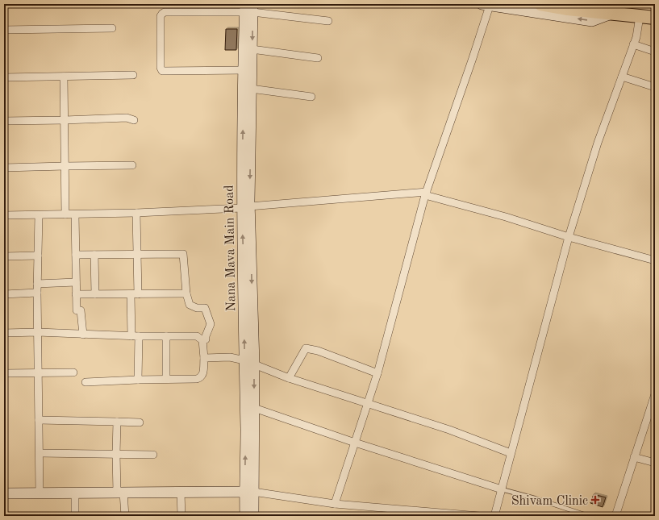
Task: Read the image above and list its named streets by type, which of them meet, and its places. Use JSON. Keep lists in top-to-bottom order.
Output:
{
  "streets": {
    "street": ["Nana Mava Main Road"]
  },
  "places": {
    "health": ["Shivam Clinic"]
  }
}
